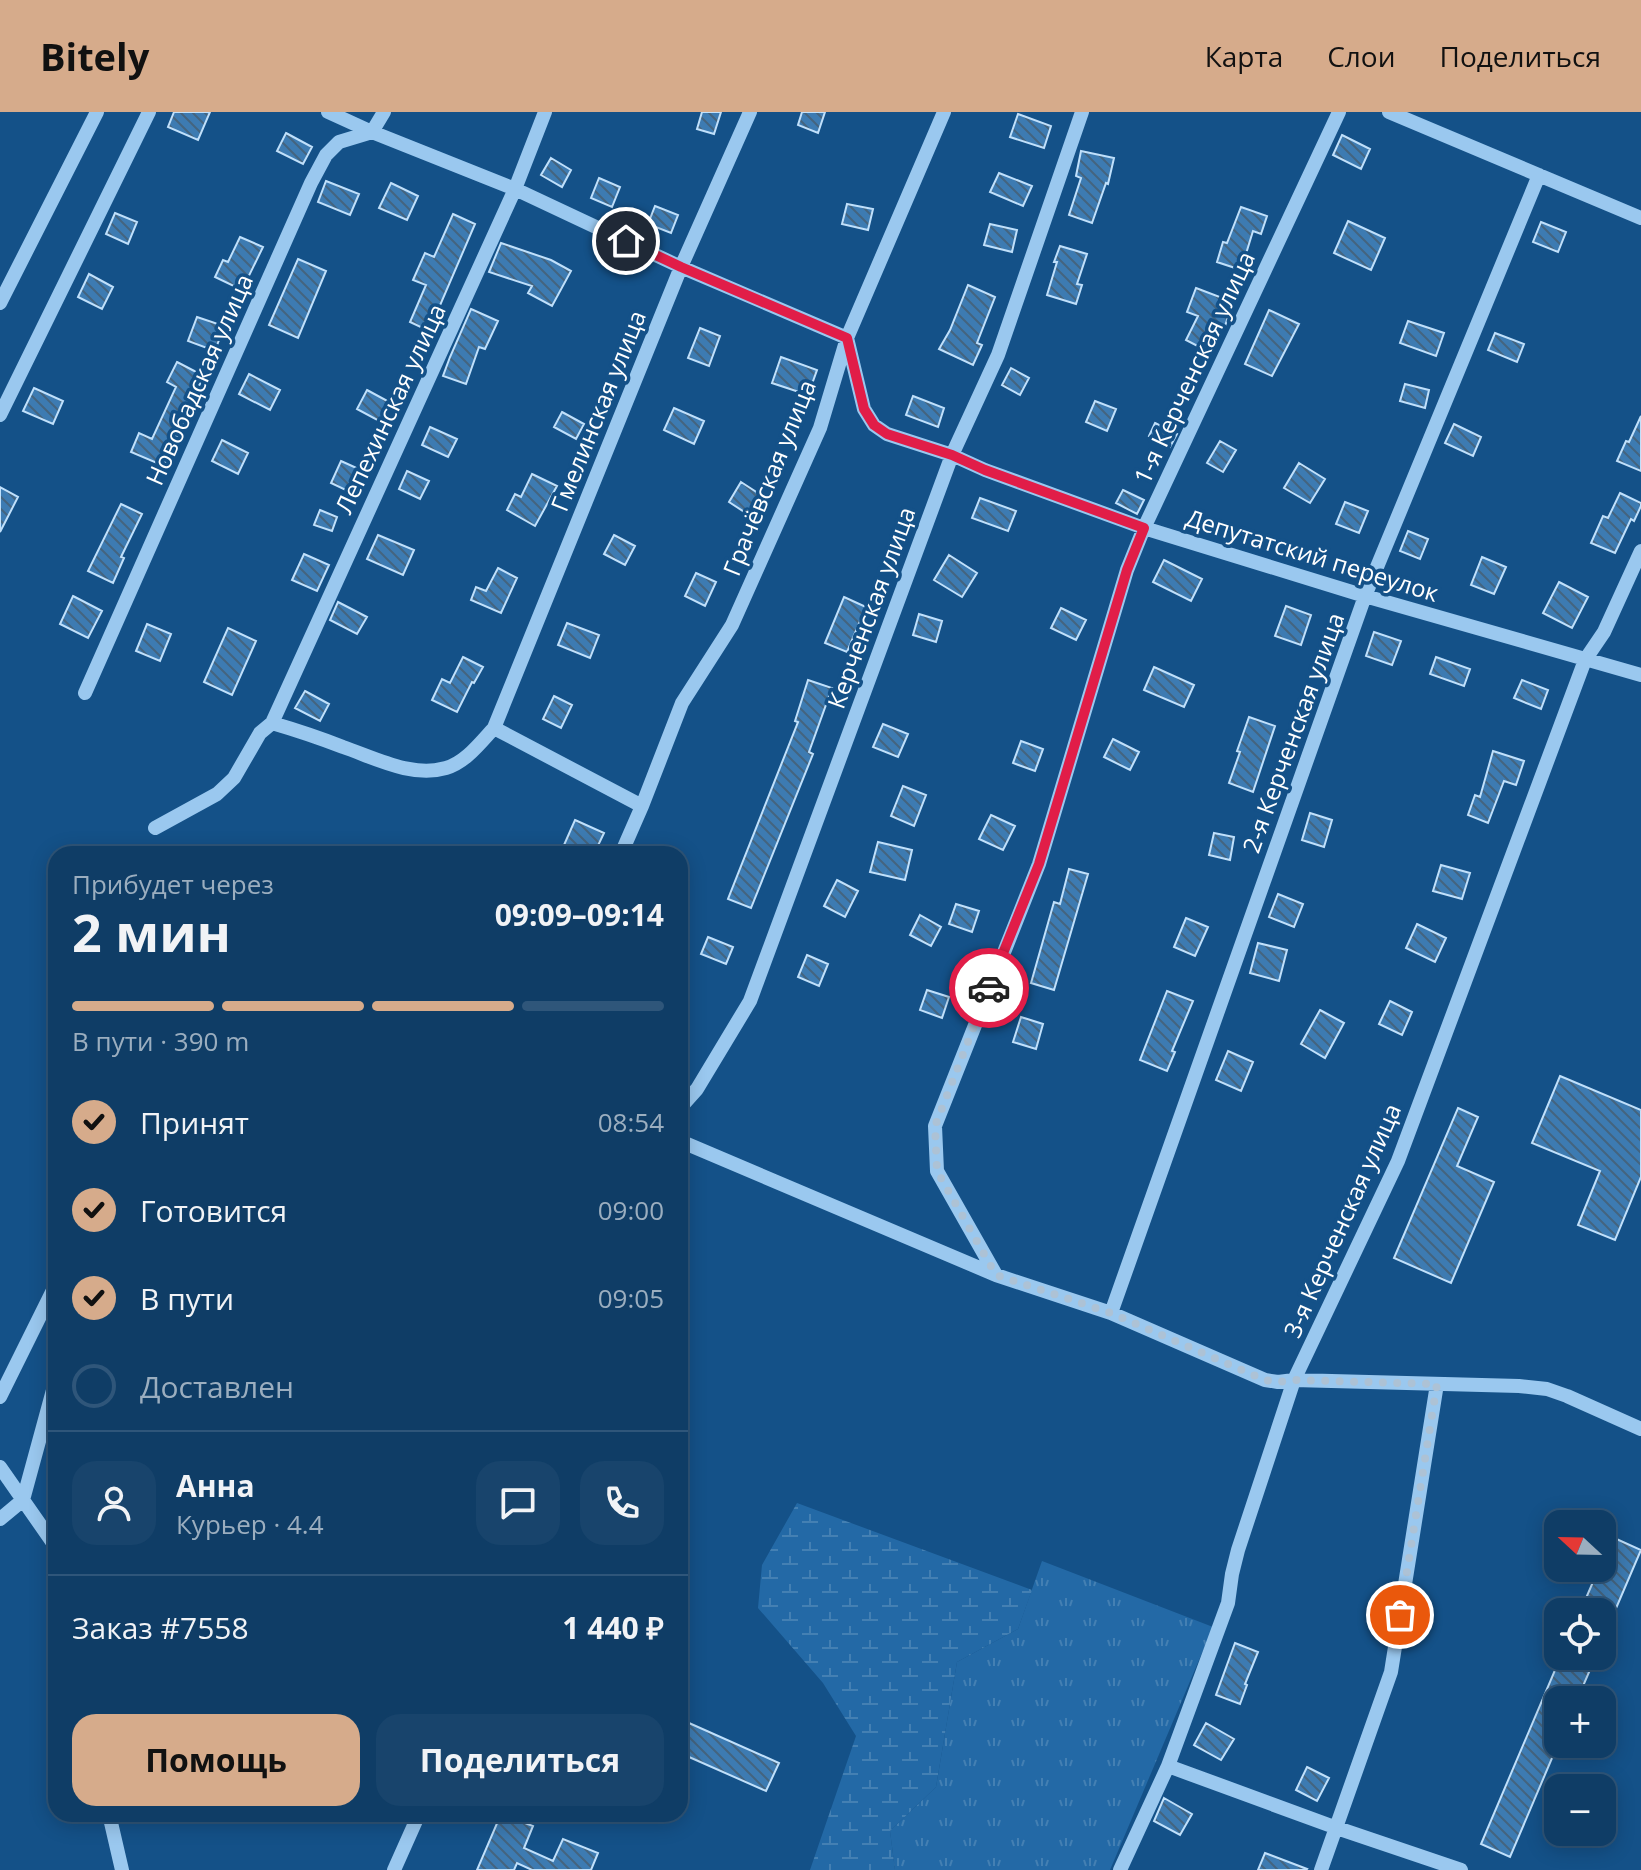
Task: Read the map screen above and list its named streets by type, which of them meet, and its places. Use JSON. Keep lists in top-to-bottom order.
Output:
{
  "streets": {
    "street": [
      "1-я Керченская улица",
      "Новобадская улица",
      "Лепехинская улица",
      "Гмелинская улица",
      "Грачёвская улица",
      "Депутатский переулок",
      "Керченская улица",
      "2-я Керченская улица",
      "3-я Керченская улица"
    ]
  },
  "crossings": [
    ["1-я Керченская улица", "Депутатский переулок"],
    ["Грачёвская улица", "Депутатский переулок"],
    ["Депутатский переулок", "Керченская улица"],
    ["Депутатский переулок", "2-я Керченская улица"],
    ["Депутатский переулок", "3-я Керченская улица"]
  ],
  "north": "left",
  "page": {
    "header": "Bitely",
    "nav": ["Карта", "Слои", "Поделиться"],
    "heading": ["2 мин", "Прибудет через", "09:09–09:14"],
    "panel": [
      "Анна",
      "Курьер · 4.4",
      "Заказ #7558",
      "1 440 ₽"
    ],
    "bar": "В пути · 390 m",
    "list": [
      ["Принят", "08:54"],
      ["Готовится", "09:00"],
      ["В пути", "09:05"],
      "Доставлен"
    ],
    "map_buttons": ["+", "−"],
    "buttons": ["Помощь", "Поделиться"]
  }
}
